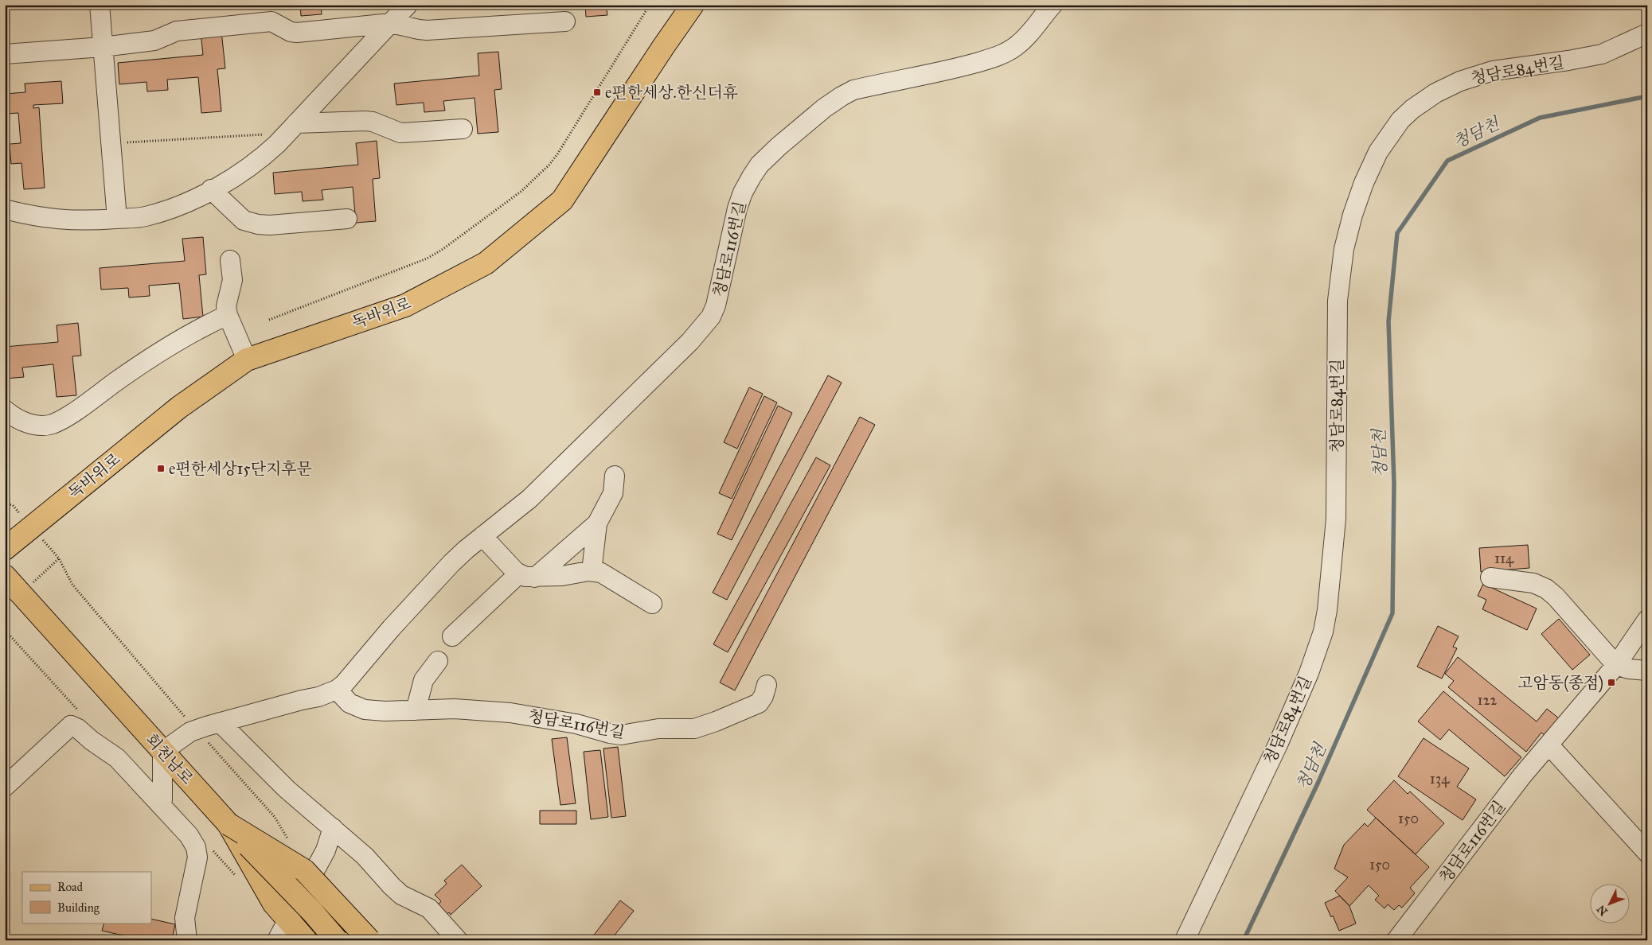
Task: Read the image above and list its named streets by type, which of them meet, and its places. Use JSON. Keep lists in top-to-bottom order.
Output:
{
  "streets": {
    "main road": ["독바위로", "회천남로"],
    "street": ["청담로84번길", "청담로116번길"]
  },
  "crossings": [
    ["청담로116번길", "회천남로"]
  ],
  "water": ["청담천"],
  "places": {
    "transit": ["e편한세상.한신더휴", "e편한세상15단지후문", "고암동(종점)"]
  },
  "house_numbers": [
    "114",
    "122",
    "134",
    "150",
    "150"
  ],
  "legend": ["Road", "Building"],
  "north": "bottom left"
}
